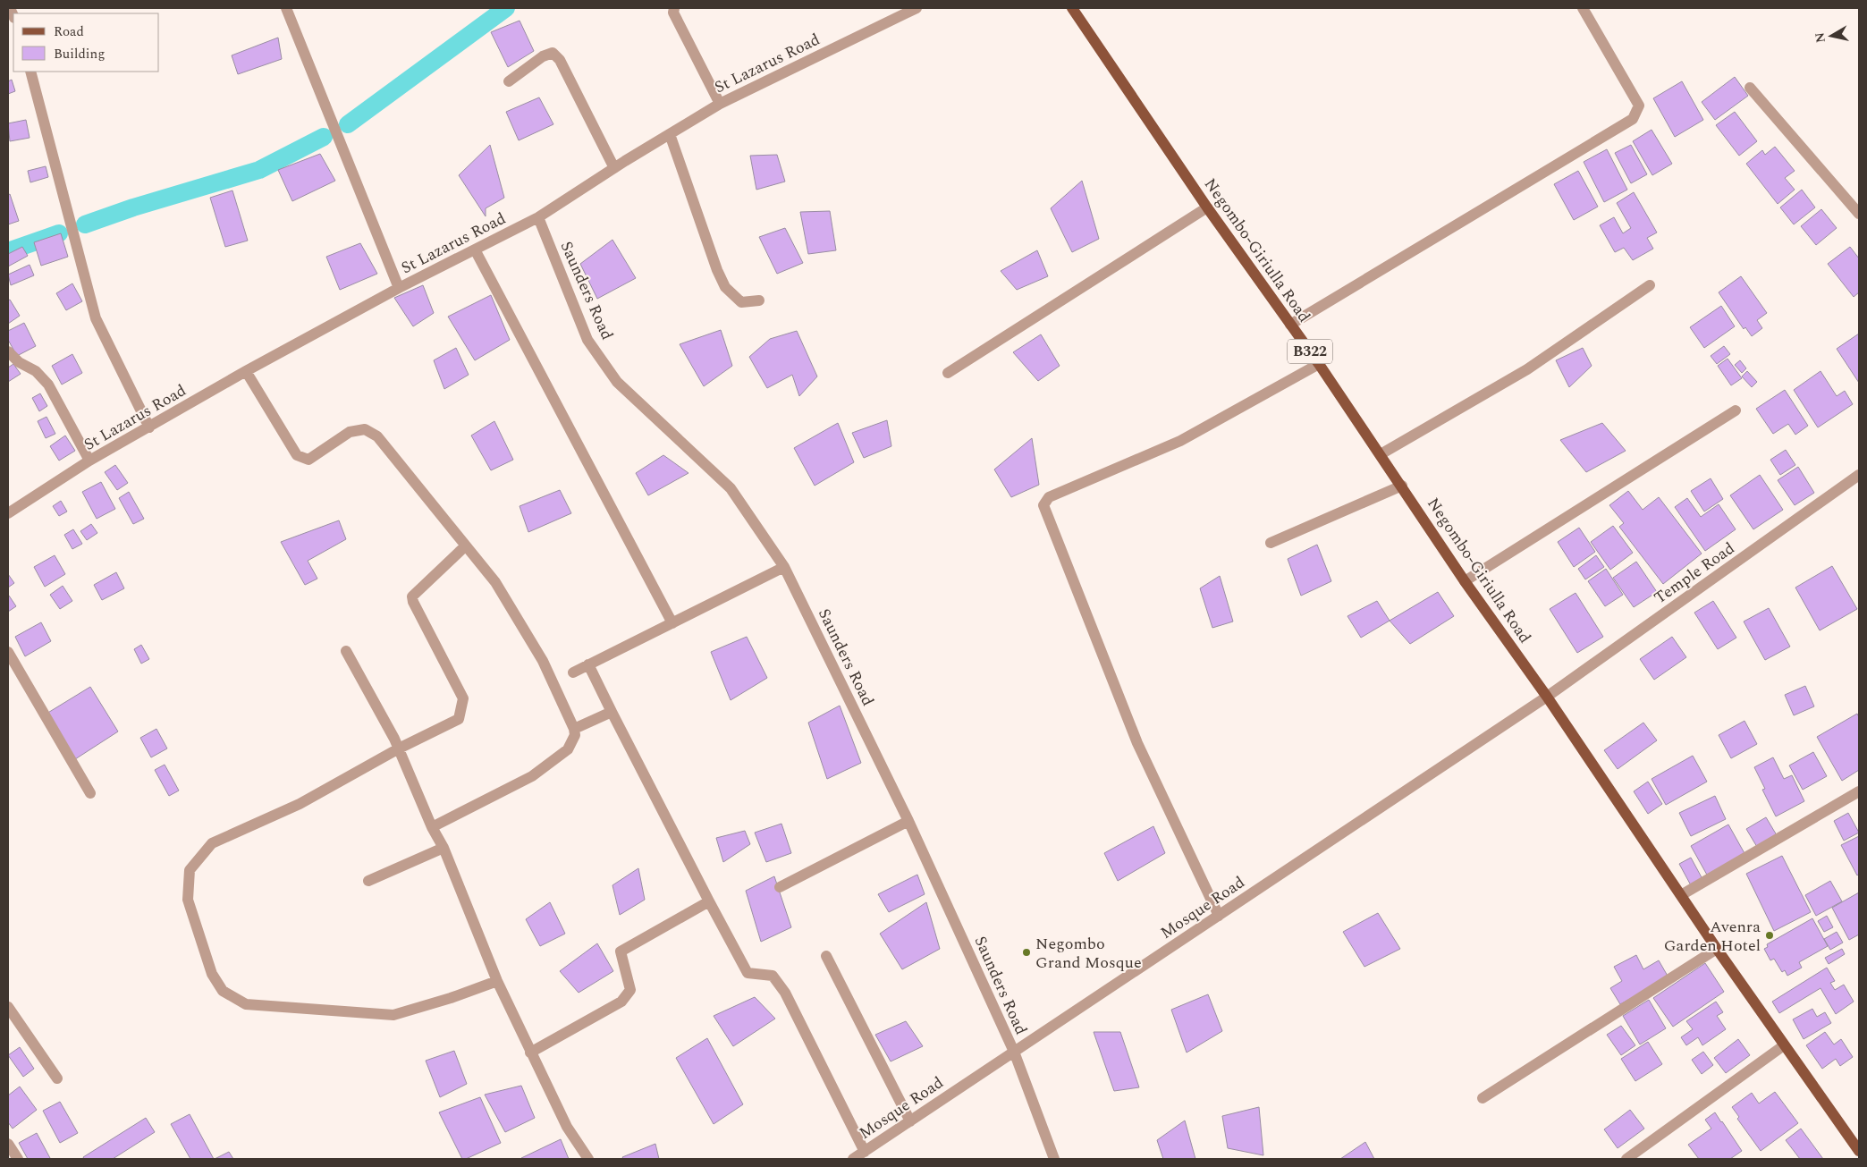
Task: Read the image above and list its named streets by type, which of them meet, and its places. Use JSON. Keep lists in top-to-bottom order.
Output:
{
  "streets": {
    "main road": ["Negombo-Giriulla Road", "B322"],
    "street": [
      "St Lazarus Road",
      "Saunders Road",
      "Temple Road",
      "Mosque Road"
    ]
  },
  "crossings": [
    ["St Lazarus Road", "Saunders Road"],
    ["Negombo-Giriulla Road", "Temple Road"],
    ["Negombo-Giriulla Road", "Mosque Road"],
    ["Saunders Road", "Mosque Road"],
    ["Temple Road", "Mosque Road"]
  ],
  "places": ["Avenra Garden Hotel", "Negombo Grand Mosque"],
  "legend": ["Road", "Building"],
  "north": "left"
}
